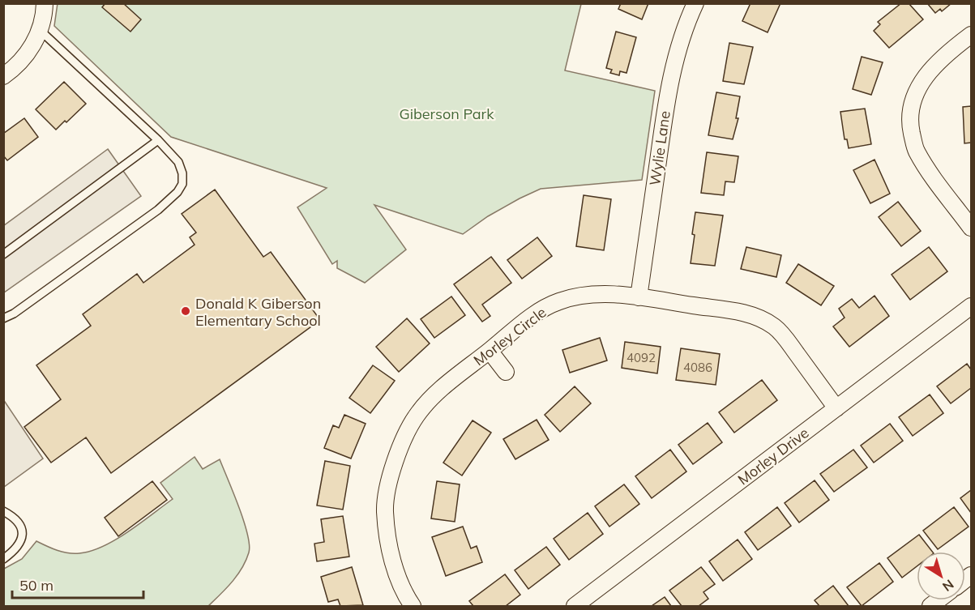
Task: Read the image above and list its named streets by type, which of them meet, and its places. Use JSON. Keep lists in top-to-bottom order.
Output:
{
  "streets": {
    "street": ["Wylie Lane", "Morley Circle", "Morley Drive"]
  },
  "crossings": [
    ["Wylie Lane", "Morley Circle"],
    ["Morley Circle", "Morley Drive"]
  ],
  "parks": ["Giberson Park"],
  "places": ["Donald K Giberson Elementary School"],
  "house_numbers": ["4092", "4086"],
  "scale_bar": "50 m",
  "north": "bottom right"
}
